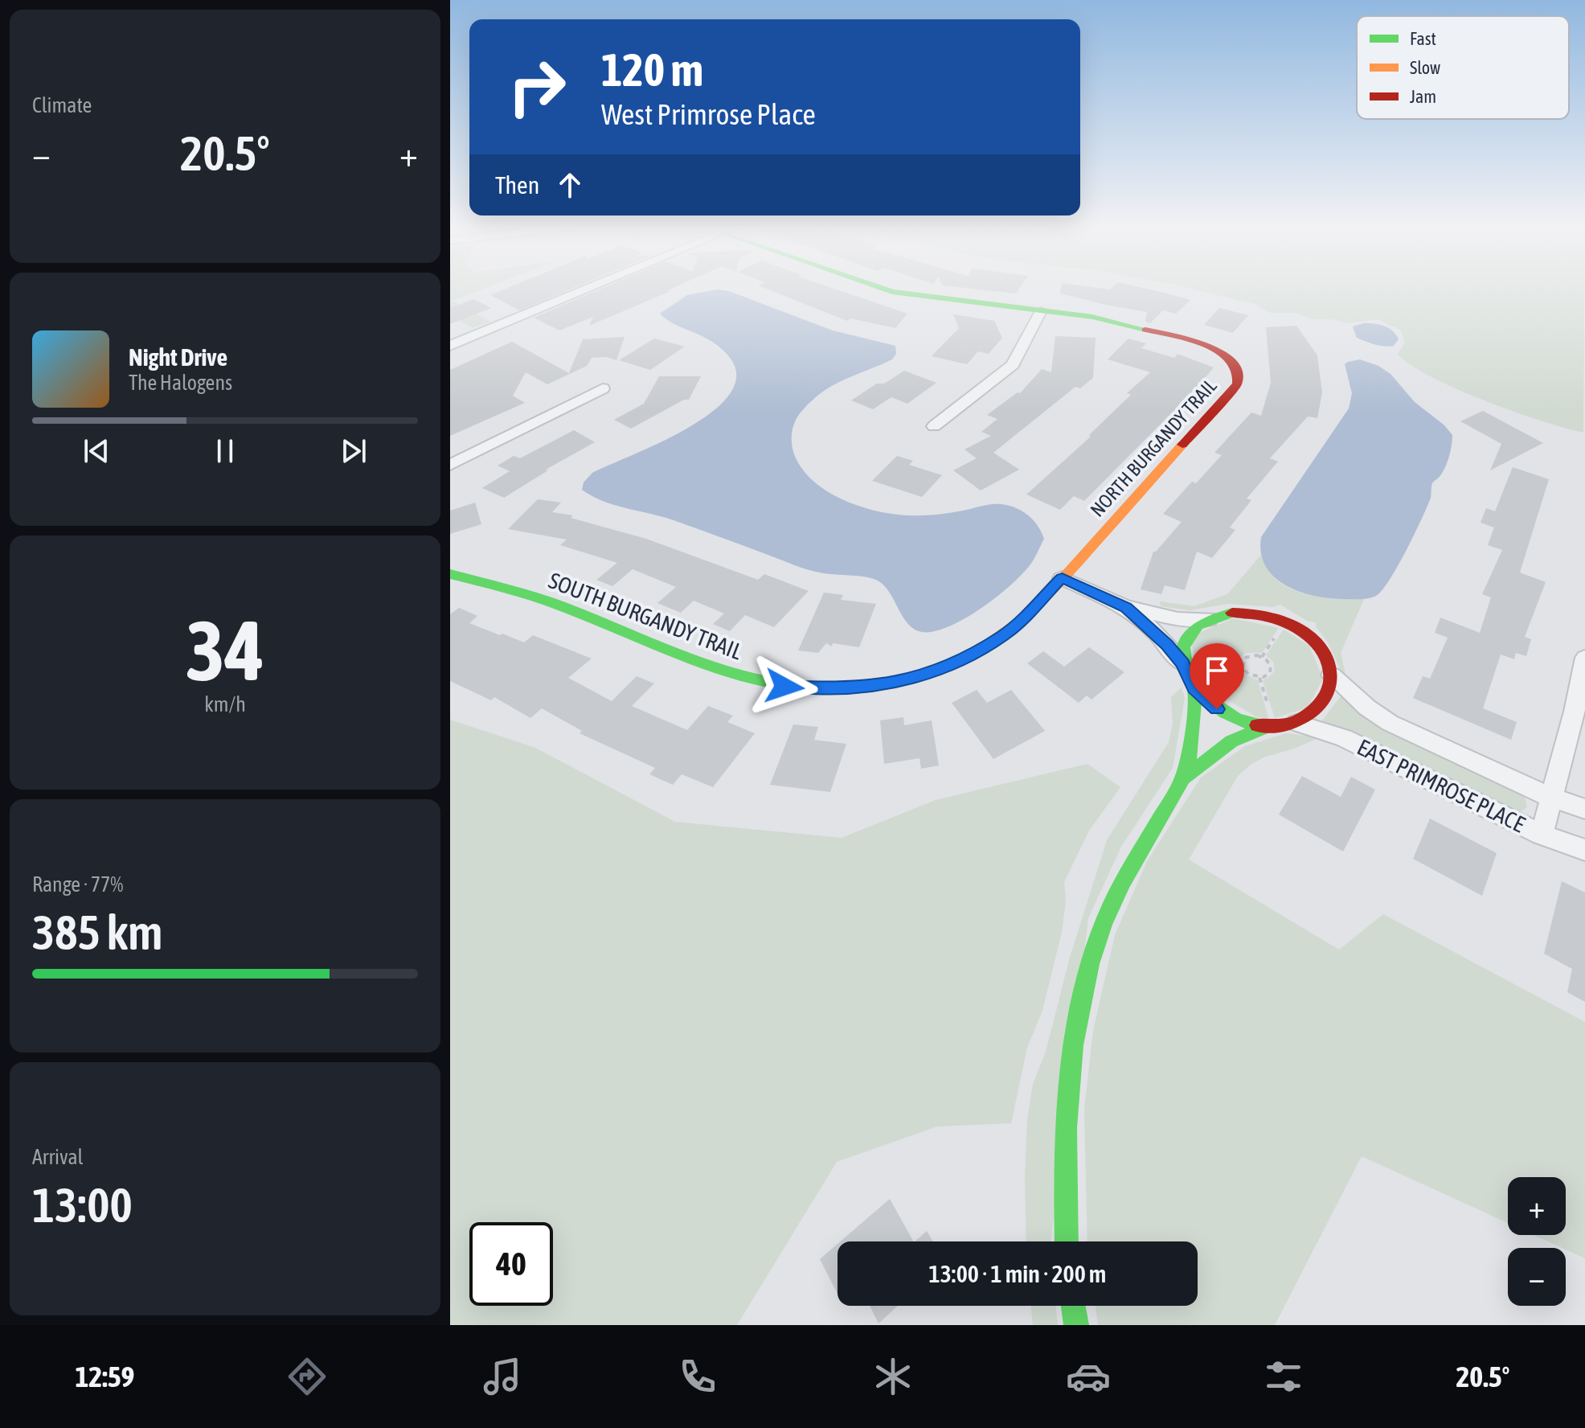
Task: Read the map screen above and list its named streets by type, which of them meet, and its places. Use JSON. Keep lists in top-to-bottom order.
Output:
{
  "streets": {
    "street": ["NORTH BURGANDY TRAIL", "SOUTH BURGANDY TRAIL", "EAST PRIMROSE PLACE"]
  },
  "crossings": [
    ["NORTH BURGANDY TRAIL", "SOUTH BURGANDY TRAIL"]
  ],
  "legend": ["Fast", "Slow", "Jam"],
  "page": {
    "tile": [
      "Climate",
      ["34", "km/h"],
      ["Range · 77%", "385 km"],
      ["Arrival", "13:00"]
    ],
    "turn": ["120 m", "West Primrose Place"],
    "heat": ["−", "20.5°", "+"],
    "then": "Then",
    "song": ["Night Drive", "The Halogens"],
    "map_buttons": ["+", "−"],
    "limit": "40",
    "trip": "13:00 · 1 min · 200 m",
    "tabs": ["12:59", "20.5°"]
  }
}
